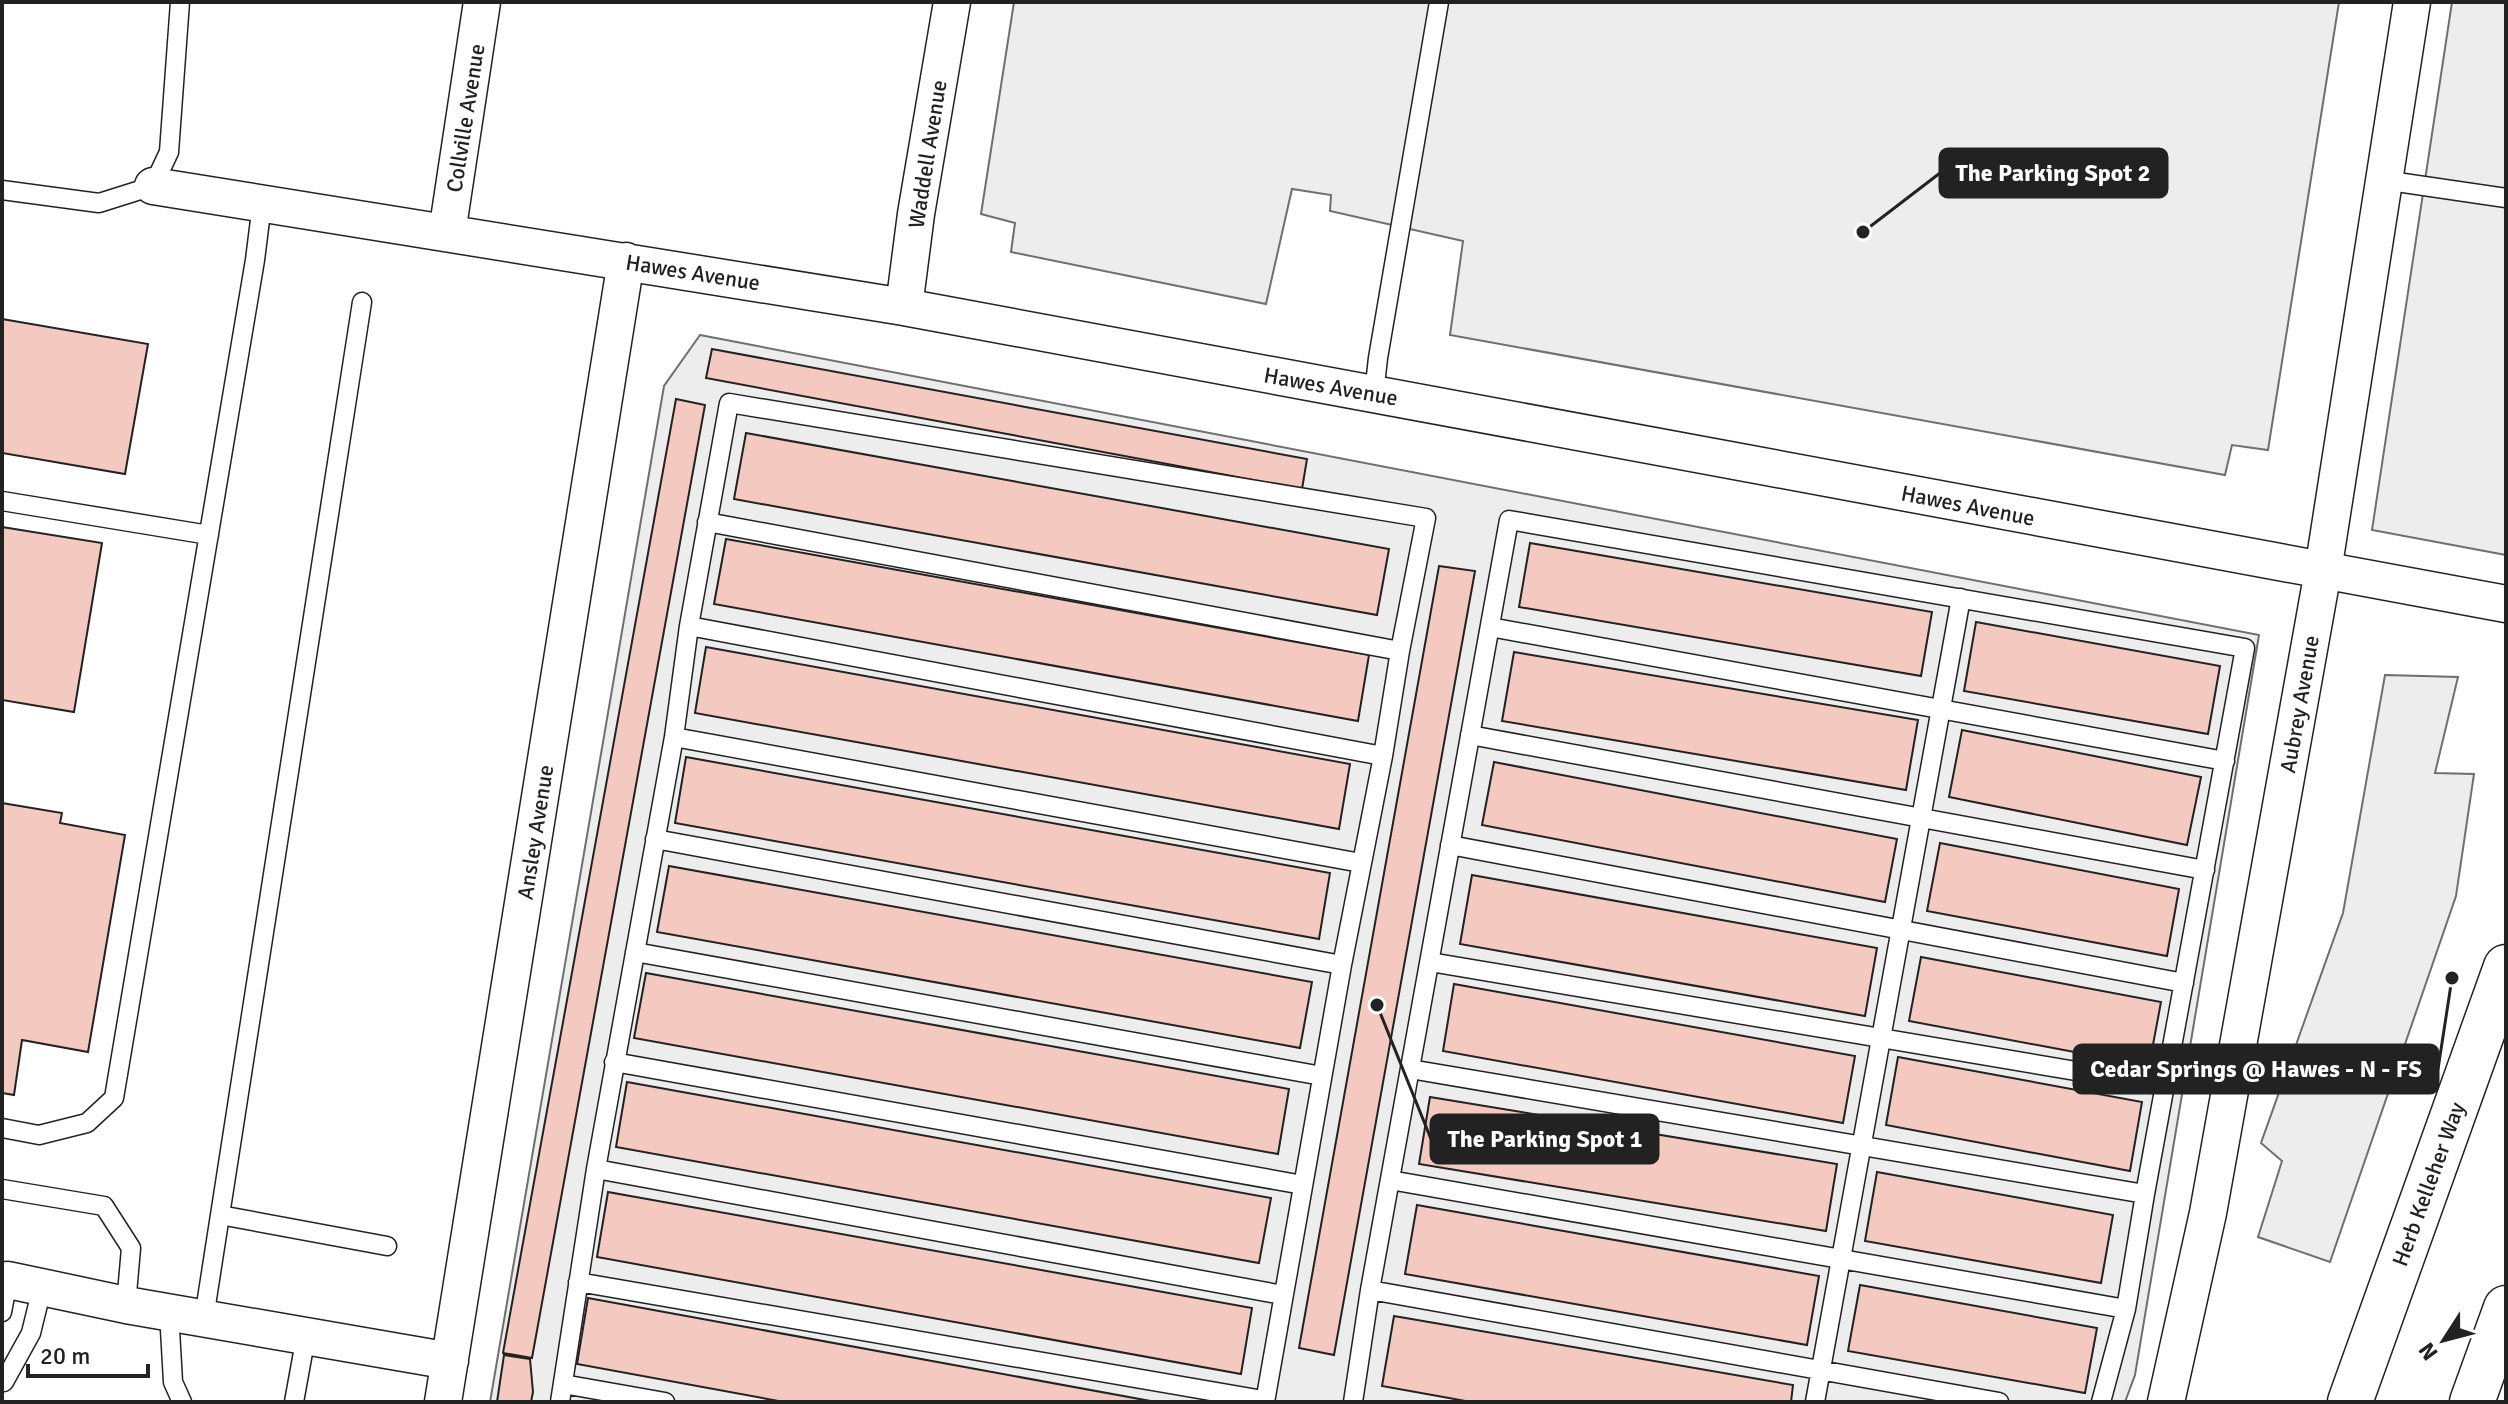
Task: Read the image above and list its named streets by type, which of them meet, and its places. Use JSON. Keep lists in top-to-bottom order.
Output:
{
  "streets": {
    "main road": ["Herb Kelleher Way"],
    "street": [
      "Collville Avenue",
      "Waddell Avenue",
      "Hawes Avenue",
      "Aubrey Avenue",
      "Ansley Avenue"
    ]
  },
  "crossings": [
    ["Collville Avenue", "Hawes Avenue"],
    ["Waddell Avenue", "Hawes Avenue"],
    ["Hawes Avenue", "Aubrey Avenue"],
    ["Hawes Avenue", "Ansley Avenue"]
  ],
  "places": ["The Parking Spot 2", "Cedar Springs @ Hawes - N - FS", "The Parking Spot 1"],
  "scale_bar": "20 m",
  "north": "bottom left"
}
